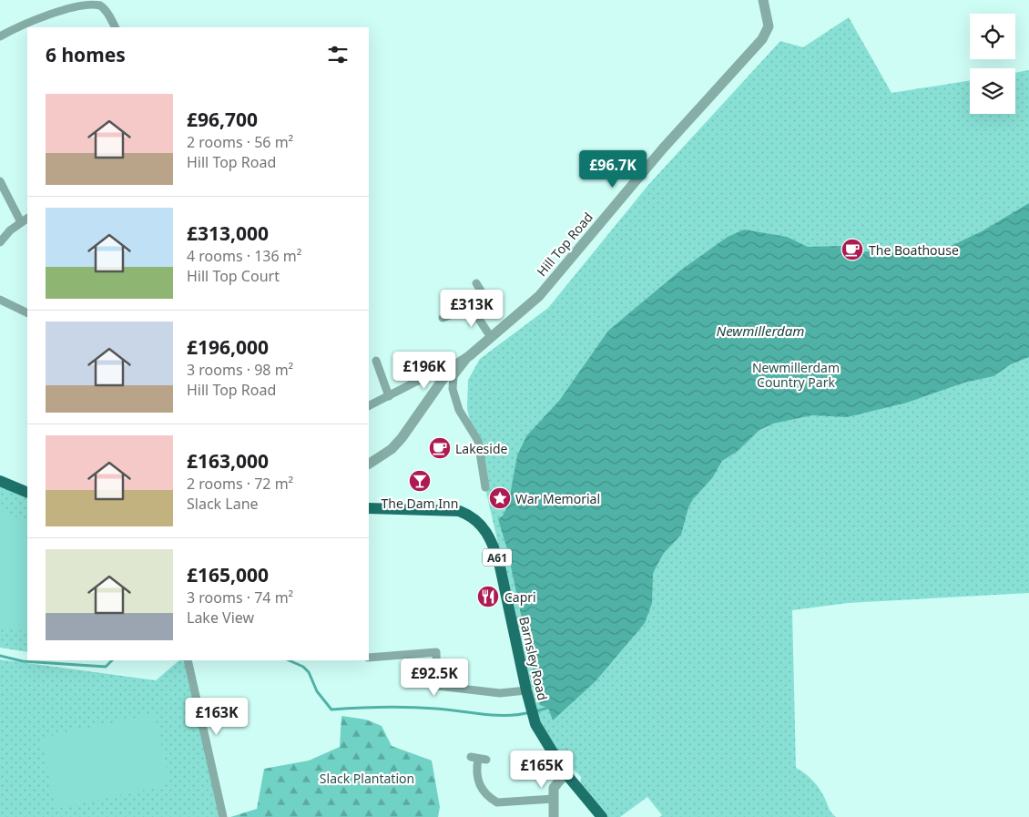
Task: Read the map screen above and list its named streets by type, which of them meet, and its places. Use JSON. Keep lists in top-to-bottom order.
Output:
{
  "streets": {
    "main road": ["A61", "Barnsley Road"],
    "street": ["Hill Top Road"]
  },
  "water": ["Newmillerdam"],
  "parks": ["Newmillerdam Country Park", "Slack Plantation"],
  "places": {
    "cafe": ["The Boathouse", "Lakeside"],
    "bar": ["The Dam Inn"],
    "place": ["War Memorial"],
    "restaurant": ["Capri"]
  },
  "page": {
    "heading": "6 homes",
    "list": [
      {
        "name": "£96,700",
        "note": "2 rooms · 56 m² · Hill Top Road"
      },
      {
        "name": "£313,000",
        "note": "4 rooms · 136 m² · Hill Top Court"
      },
      {
        "name": "£196,000",
        "note": "3 rooms · 98 m² · Hill Top Road"
      },
      {
        "name": "£163,000",
        "note": "2 rooms · 72 m² · Slack Lane"
      },
      {
        "name": "£165,000",
        "note": "3 rooms · 74 m² · Lake View"
      }
    ],
    "price": [
      "£96.7K",
      "£313K",
      "£196K",
      "£92.5K",
      "£163K",
      "£165K"
    ]
  }
}
